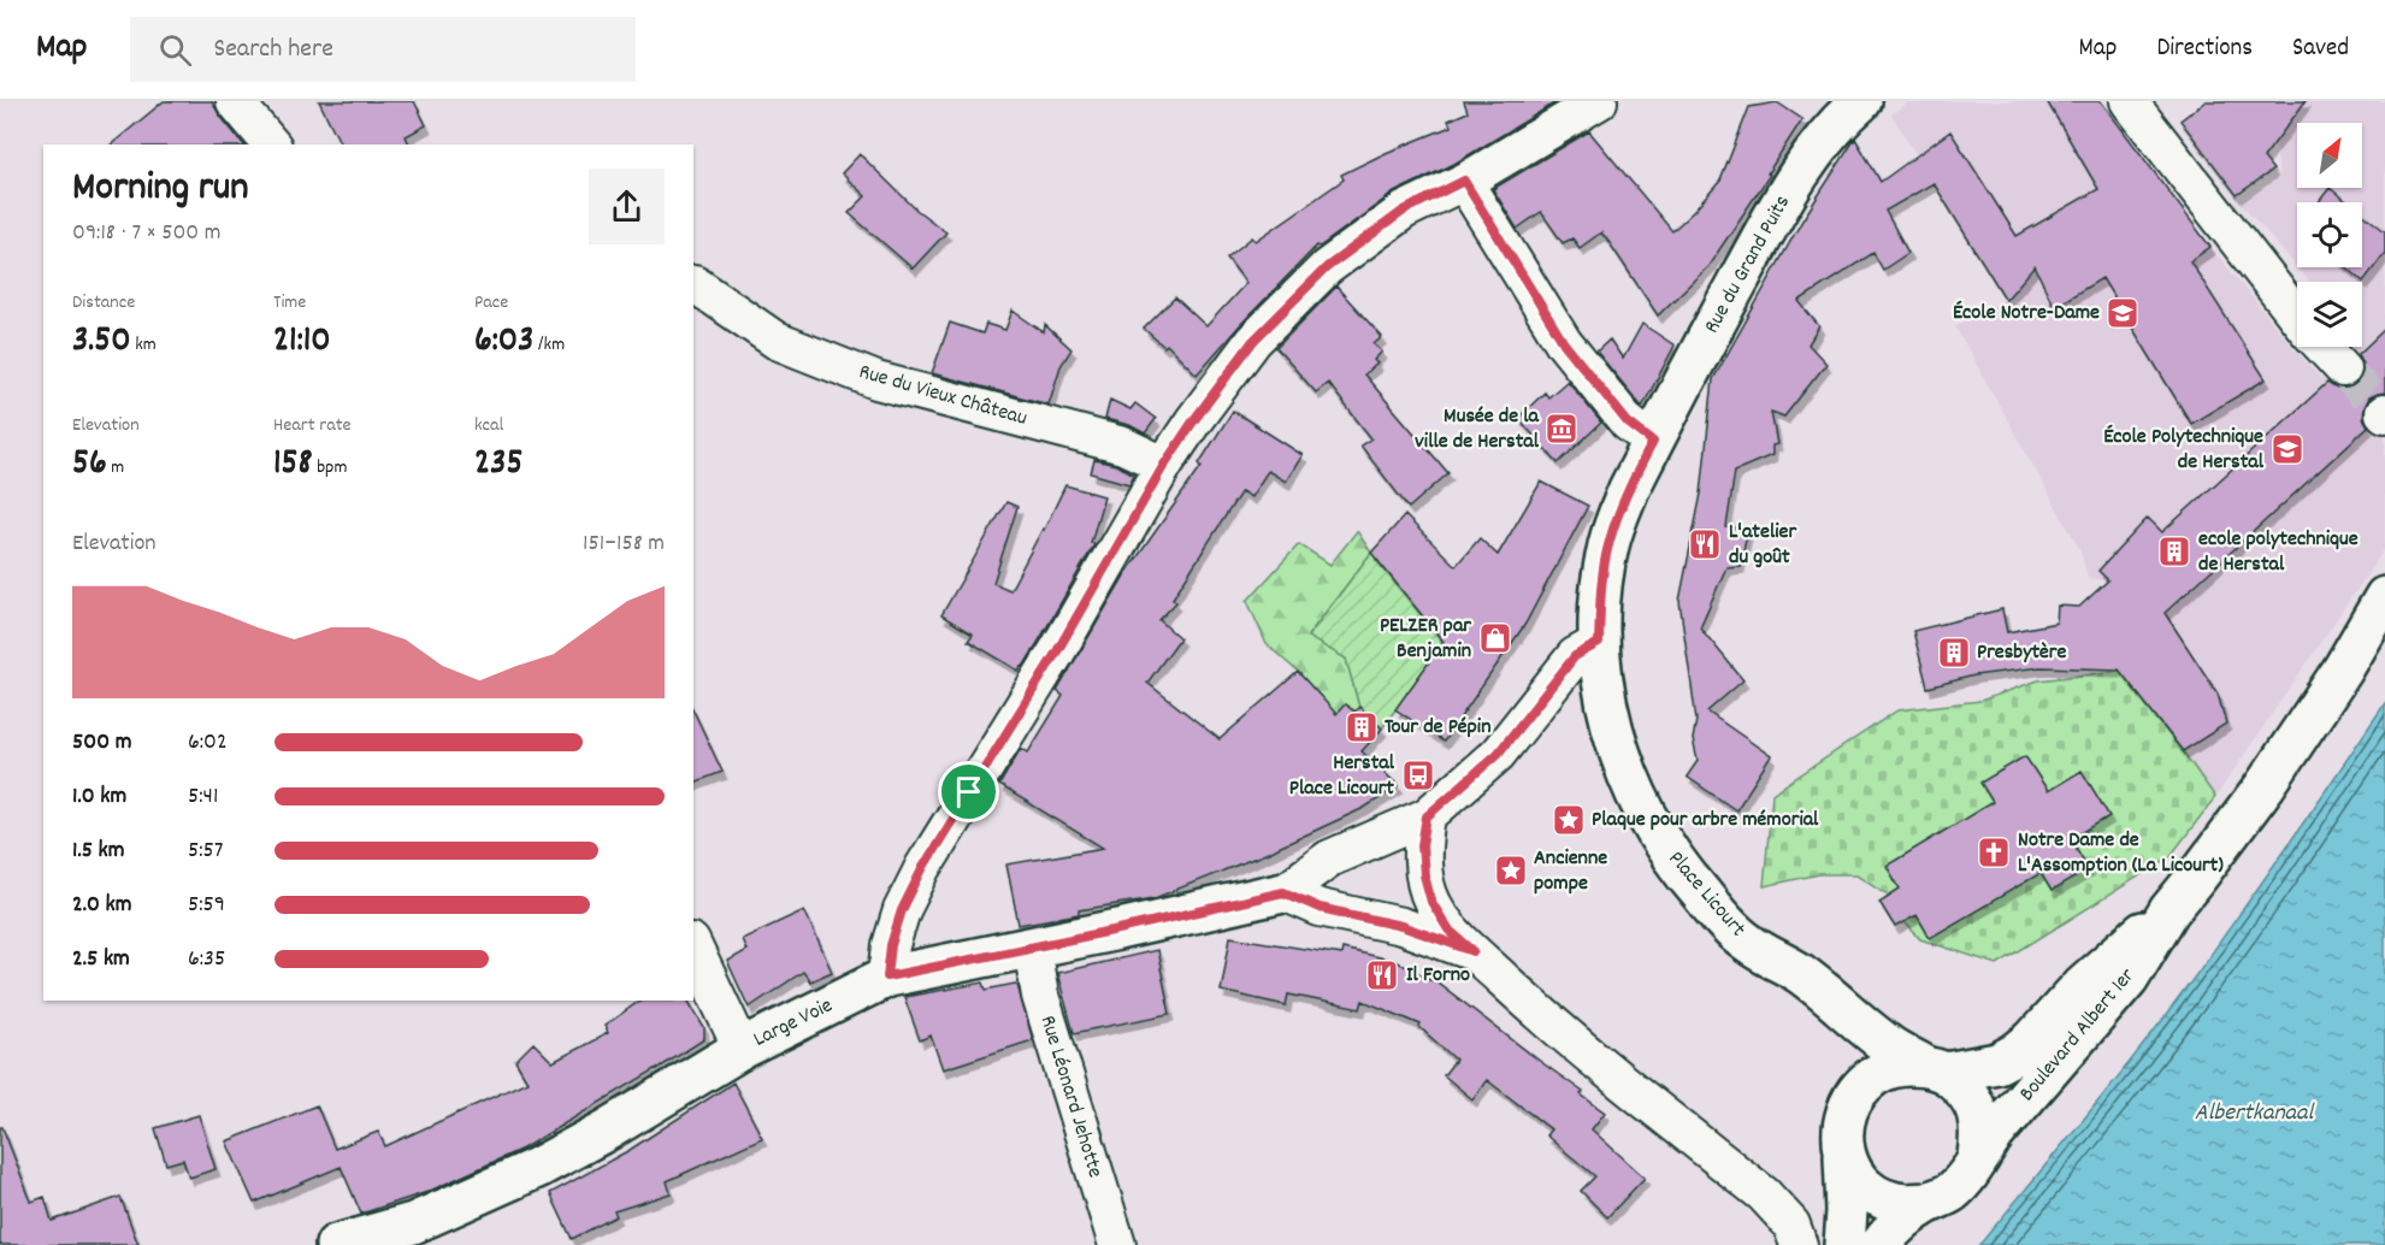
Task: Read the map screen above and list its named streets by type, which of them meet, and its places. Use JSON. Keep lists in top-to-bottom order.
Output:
{
  "streets": {
    "street": [
      "Rue du Grand Puits",
      "Rue du Vieux Château",
      "Place Licourt",
      "Large Voie",
      "Boulevard Albert 1er",
      "Rue Léonard Jehotte"
    ]
  },
  "crossings": [
    ["Rue du Grand Puits", "Place Licourt"],
    ["Place Licourt", "Boulevard Albert 1er"],
    ["Large Voie", "Rue Léonard Jehotte"]
  ],
  "water": ["Albertkanaal"],
  "places": {
    "school or university": ["École Notre-Dame", "École Polytechnique de Herstal"],
    "museum": ["Musée de la ville de Herstal"],
    "restaurant": ["L'atelier du goût", "Il Forno"],
    "building": ["ecole polytechnique de Herstal", "Presbytère", "Tour de Pépin"],
    "shop": ["PELZER par Benjamin"],
    "bus stop": ["Herstal Place Licourt"],
    "place": ["Plaque pour arbre mémorial", "Ancienne pompe"],
    "church": ["Notre Dame de L'Assomption (La Licourt)"]
  },
  "north": "top right",
  "page": {
    "header": "Map",
    "search": "Search here",
    "nav": ["Map", "Directions", "Saved"],
    "heading": ["Morning run", "09:18 · 7 × 500 m"],
    "stats": [
      ["Distance", "3.50 km"],
      ["Time", "21:10"],
      ["Pace", "6:03 /km"],
      ["Elevation", "56 m"],
      ["Heart rate", "158 bpm"],
      ["kcal", "235"]
    ],
    "chart": ["Elevation", "151–158 m"],
    "list": [
      {
        "name": "500 m",
        "note": "6:02"
      },
      {
        "name": "1.0 km",
        "note": "5:41"
      },
      {
        "name": "1.5 km",
        "note": "5:57"
      },
      {
        "name": "2.0 km",
        "note": "5:59"
      },
      {
        "name": "2.5 km",
        "note": "6:35"
      }
    ]
  }
}
